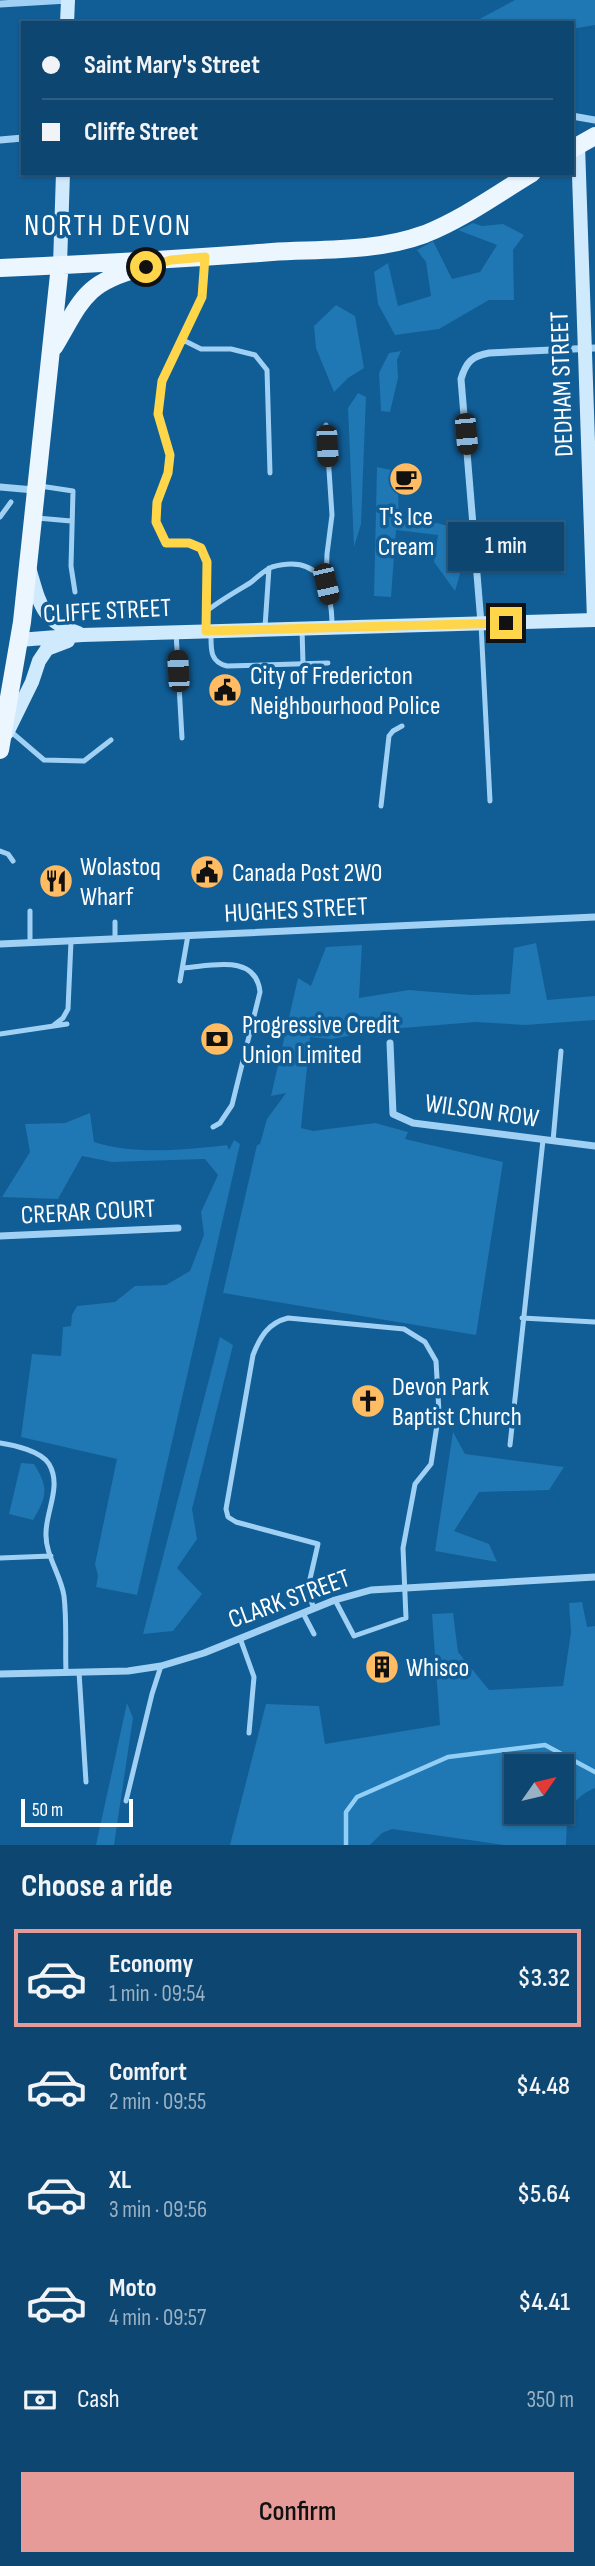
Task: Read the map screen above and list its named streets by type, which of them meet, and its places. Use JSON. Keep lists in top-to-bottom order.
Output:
{
  "streets": {
    "main road": ["DEDHAM STREET", "CLIFFE STREET"],
    "street": [
      "HUGHES STREET",
      "WILSON ROW",
      "CRERAR COURT",
      "CLARK STREET"
    ]
  },
  "crossings": [
    ["DEDHAM STREET", "CLIFFE STREET"]
  ],
  "districts": ["NORTH DEVON"],
  "places": {
    "cafe": ["T's Ice Cream"],
    "public building": ["City of Fredericton Neighbourhood Police", "Canada Post 2W0"],
    "restaurant": ["Wolastoq Wharf"],
    "bank": ["Progressive Credit Union Limited"],
    "church": ["Devon Park Baptist Church"],
    "building": ["Whisco"]
  },
  "scale_bar": "50 m",
  "north": "top right",
  "page": {
    "banner": ["Saint Mary's Street", "Cliffe Street"],
    "bubble": "1 min",
    "scale": "50 m",
    "heading": "Choose a ride",
    "list": [
      {
        "name": "Economy",
        "note": "1 min · 09:54",
        "value": "$3.32"
      },
      {
        "name": "Comfort",
        "note": "2 min · 09:55",
        "value": "$4.48"
      },
      {
        "name": "XL",
        "note": "3 min · 09:56",
        "value": "$5.64"
      },
      {
        "name": "Moto",
        "note": "4 min · 09:57",
        "value": "$4.41"
      }
    ],
    "pay": ["Cash", "350 m"],
    "buttons": "Confirm"
  }
}
